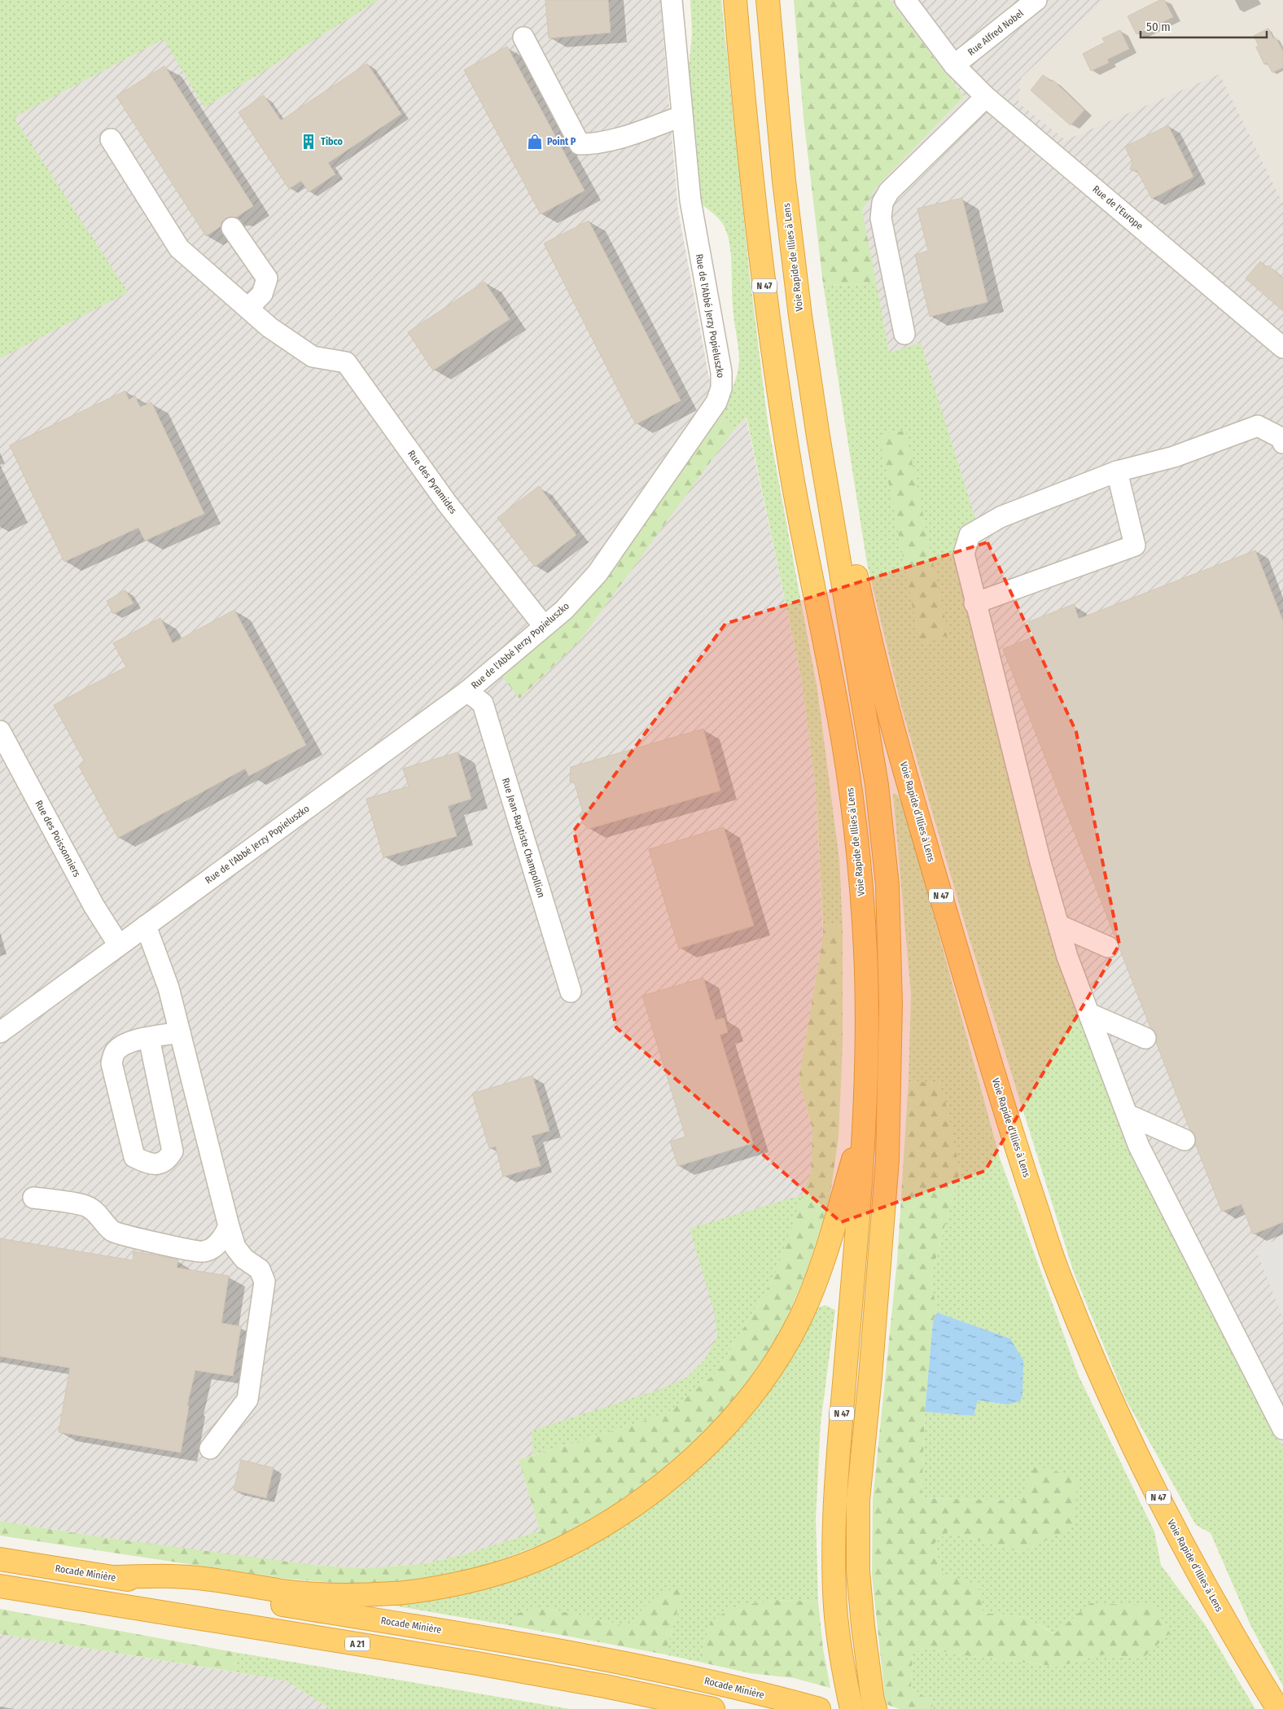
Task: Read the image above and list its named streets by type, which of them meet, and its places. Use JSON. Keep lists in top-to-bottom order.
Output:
{
  "streets": {
    "highway": [
      "Voie Rapide de Illies à Lens",
      "N 47",
      "Voie Rapide d’Illies à Lens",
      "Rocade Minière",
      "A 21"
    ],
    "street": [
      "Rue Alfred Nobel",
      "Rue de l'Europe",
      "Rue de l'Abbé Jerzy Popieluszko",
      "Rue des Pyramides",
      "Rue Jean-Baptiste Champollion",
      "Rue des Poissonniers"
    ]
  },
  "crossings": [
    ["Rue Alfred Nobel", "Rue de l'Europe"],
    ["Voie Rapide de Illies à Lens", "N 47"],
    ["Voie Rapide de Illies à Lens", "Voie Rapide d’Illies à Lens"],
    ["Rue de l'Abbé Jerzy Popieluszko", "Rue des Pyramides"],
    ["Rue de l'Abbé Jerzy Popieluszko", "Rue Jean-Baptiste Champollion"],
    ["Rue de l'Abbé Jerzy Popieluszko", "Rue des Poissonniers"]
  ],
  "places": {
    "building": ["Tibco"],
    "shop": ["Point P"]
  },
  "scale_bar": "50 m"
}
